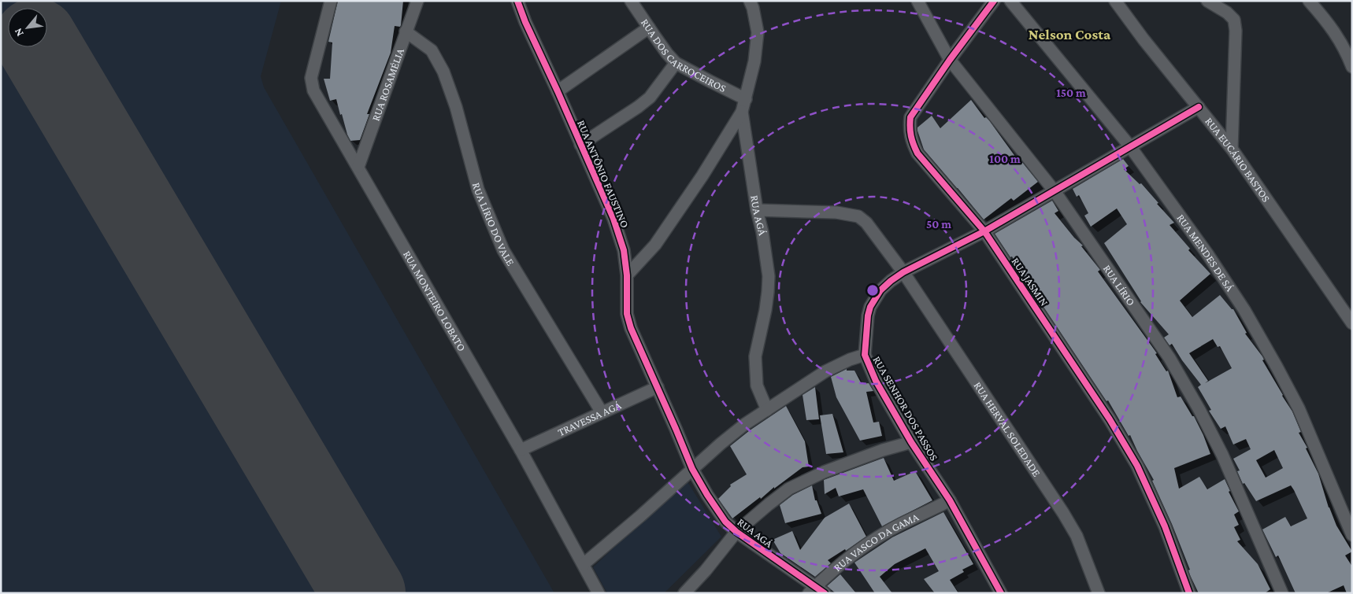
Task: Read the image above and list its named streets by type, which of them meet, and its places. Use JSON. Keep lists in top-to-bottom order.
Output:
{
  "streets": {
    "street": [
      "RUA DOS CARROCEIROS",
      "RUA ROSAMÉLIA",
      "RUA EUCÁRIO BASTOS",
      "RUA ANTÔNIO FAUSTINO",
      "RUA AGÁ",
      "RUA LÍRIO DO VALE",
      "RUA MENDES DE SÁ",
      "RUA JASMIN",
      "RUA LÍRIO",
      "RUA MONTEIRO LOBATO",
      "RUA SENHOR DOS PASSOS",
      "TRAVESSA AGÁ",
      "RUA HERVAL SOLEDADE",
      "RUA VASCO DA GAMA"
    ]
  },
  "crossings": [
    ["RUA DOS CARROCEIROS", "RUA AGÁ"],
    ["RUA ROSAMÉLIA", "RUA LÍRIO DO VALE"],
    ["RUA ROSAMÉLIA", "RUA MONTEIRO LOBATO"],
    ["RUA EUCÁRIO BASTOS", "RUA SENHOR DOS PASSOS"],
    ["RUA ANTÔNIO FAUSTINO", "RUA AGÁ"],
    ["RUA ANTÔNIO FAUSTINO", "TRAVESSA AGÁ"],
    ["RUA AGÁ", "RUA HERVAL SOLEDADE"],
    ["RUA AGÁ", "RUA VASCO DA GAMA"],
    ["RUA LÍRIO DO VALE", "TRAVESSA AGÁ"],
    ["RUA MENDES DE SÁ", "RUA SENHOR DOS PASSOS"],
    ["RUA JASMIN", "RUA LÍRIO"],
    ["RUA JASMIN", "RUA SENHOR DOS PASSOS"],
    ["RUA LÍRIO", "RUA SENHOR DOS PASSOS"],
    ["RUA MONTEIRO LOBATO", "TRAVESSA AGÁ"],
    ["RUA SENHOR DOS PASSOS", "RUA HERVAL SOLEDADE"],
    ["RUA SENHOR DOS PASSOS", "RUA VASCO DA GAMA"]
  ],
  "districts": ["Nelson Costa"],
  "north": "bottom left",
  "rings": ["150 m", "100 m", "50 m"]
}
